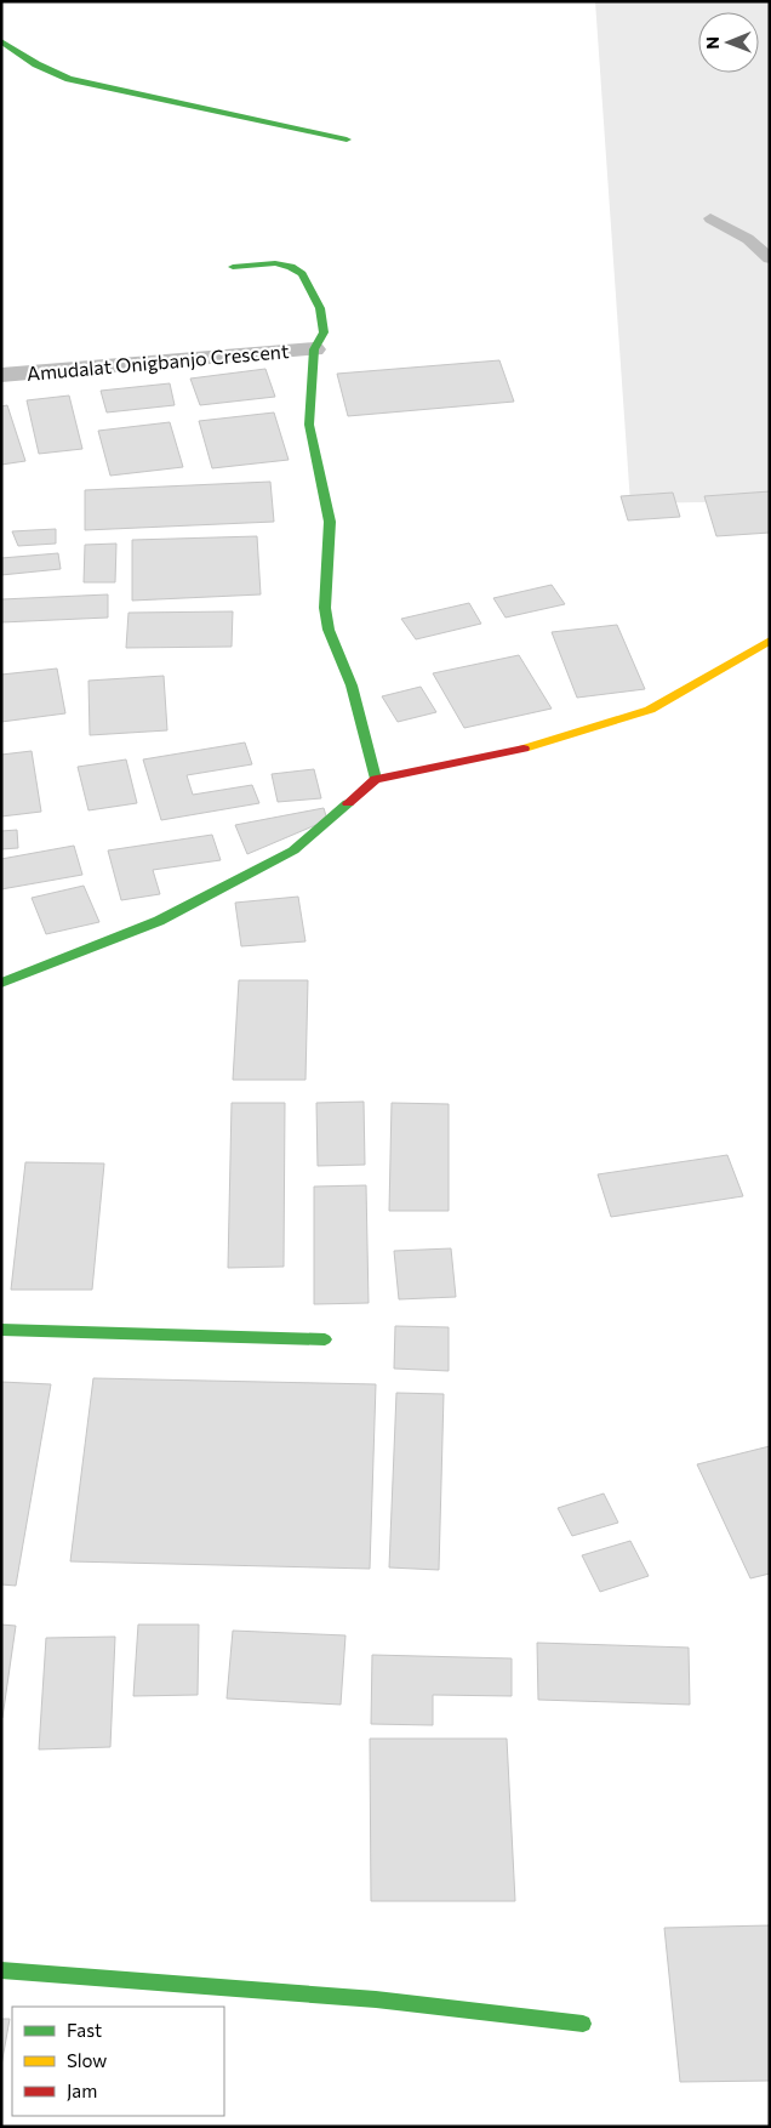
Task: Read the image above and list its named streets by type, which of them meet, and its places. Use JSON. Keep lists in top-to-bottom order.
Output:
{
  "streets": {
    "street": ["Amudalat Onigbanjo Crescent"]
  },
  "legend": ["Fast", "Slow", "Jam"],
  "north": "left"
}
